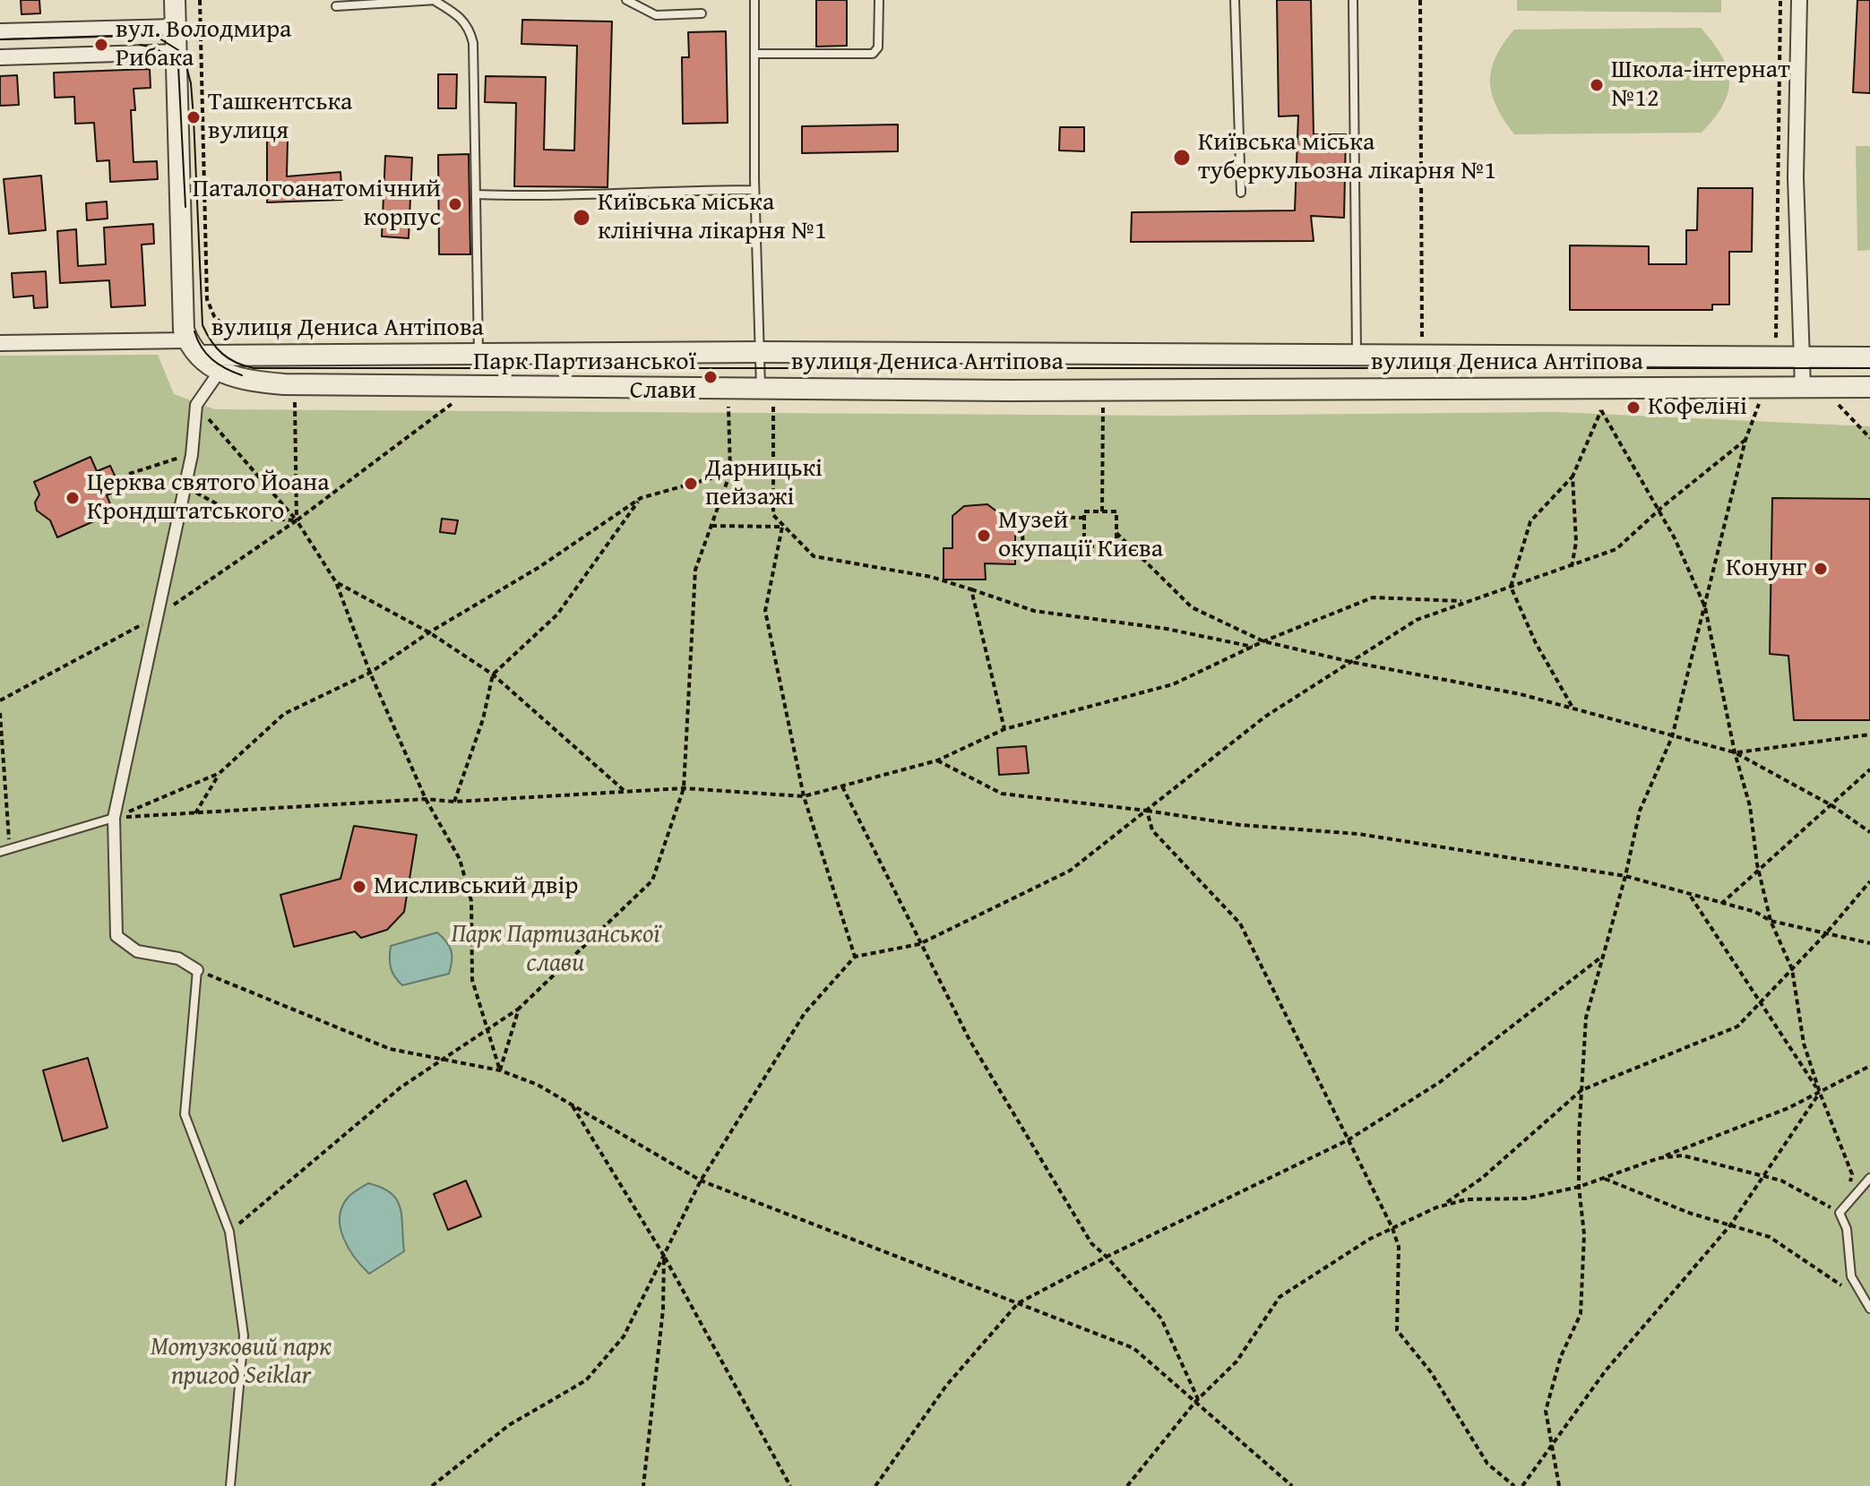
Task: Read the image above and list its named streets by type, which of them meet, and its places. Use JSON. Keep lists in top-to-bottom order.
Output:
{
  "streets": {
    "street": ["вулиця Дениса Антіпова"]
  },
  "parks": ["Парк Партизанської слави", "Мотузковий парк пригод Seiklar"],
  "places": [
    "вул. Володмира Рибака",
    "Школа-інтернат №12",
    "Ташкентська вулиця",
    "Київська міська туберкульозна лікарня №1",
    "Паталогоанатомічний корпус",
    "Київська міська клінічна лікарня №1",
    "Парк Партизанської Слави",
    "Кофеліні",
    "Дарницькі пейзажі",
    "Церква святого Йоана Крондштатського",
    "Музей окупації Києва",
    "Конунг",
    "Мисливський двір"
  ]
}
